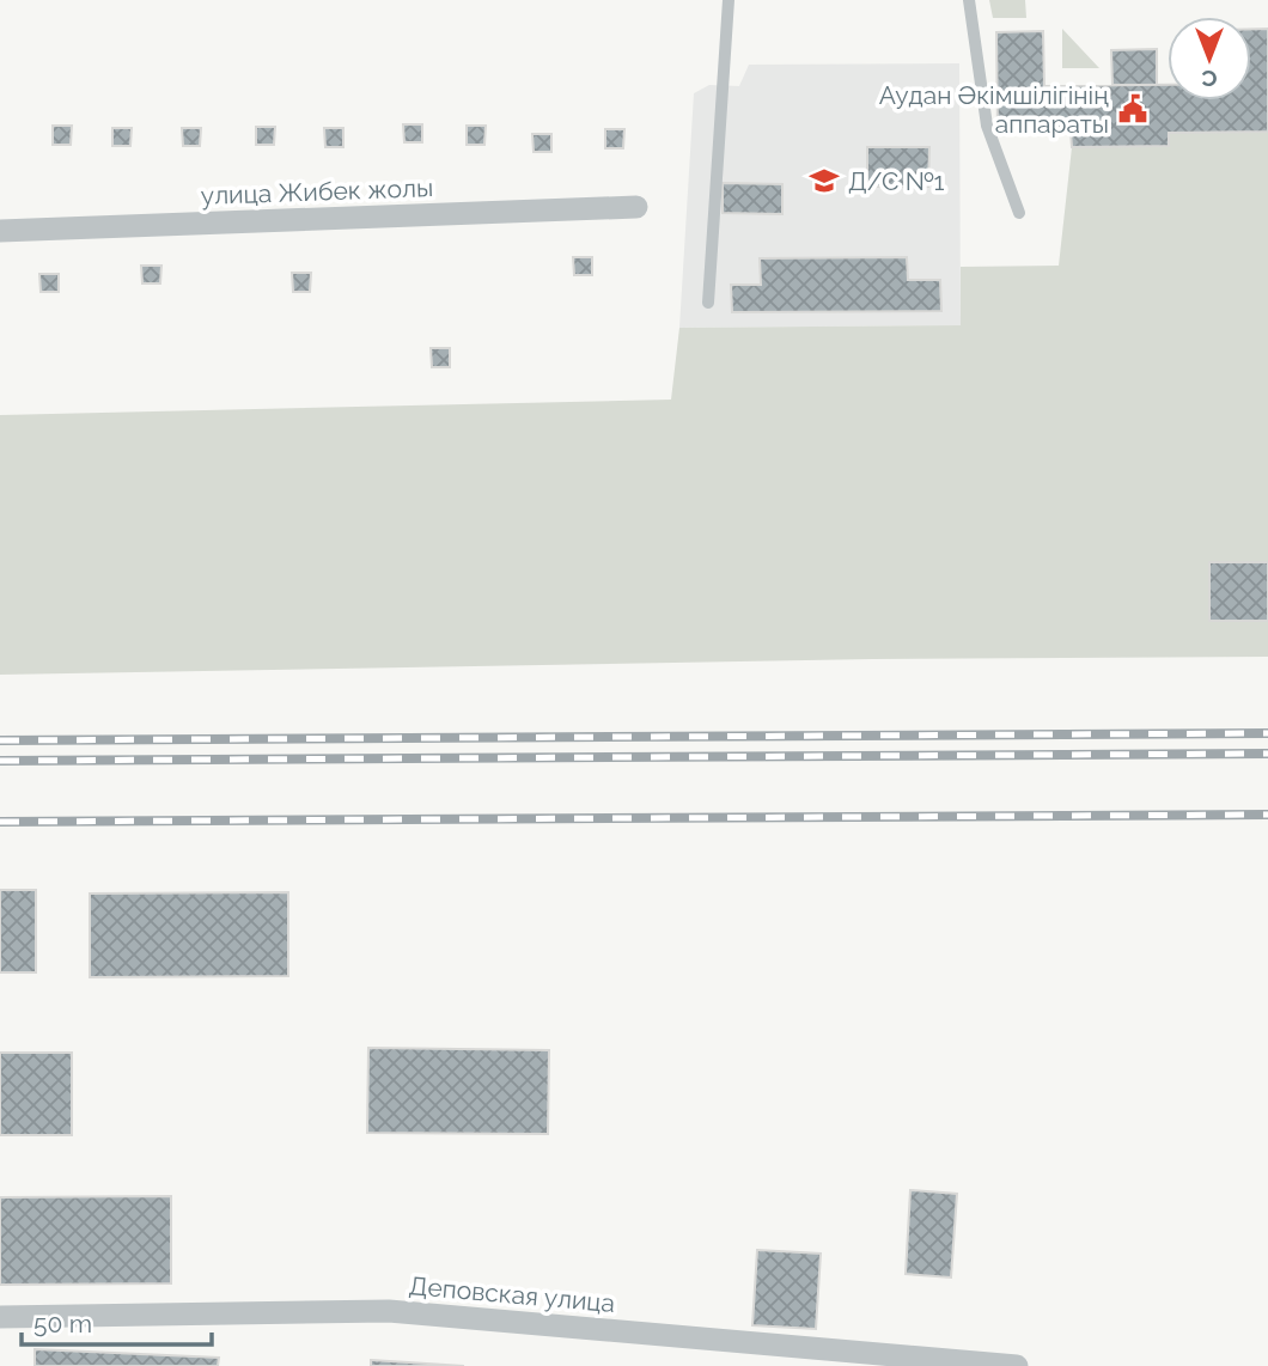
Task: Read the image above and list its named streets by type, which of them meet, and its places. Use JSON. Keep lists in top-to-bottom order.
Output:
{
  "streets": {
    "street": ["улица Жибек жолы", "Деповская улица"]
  },
  "places": {
    "public building": ["Аудан Әкімшілігінің аппараты"],
    "school or university": ["Д/С №1"]
  },
  "scale_bar": "50 m",
  "north": "bottom"
}
